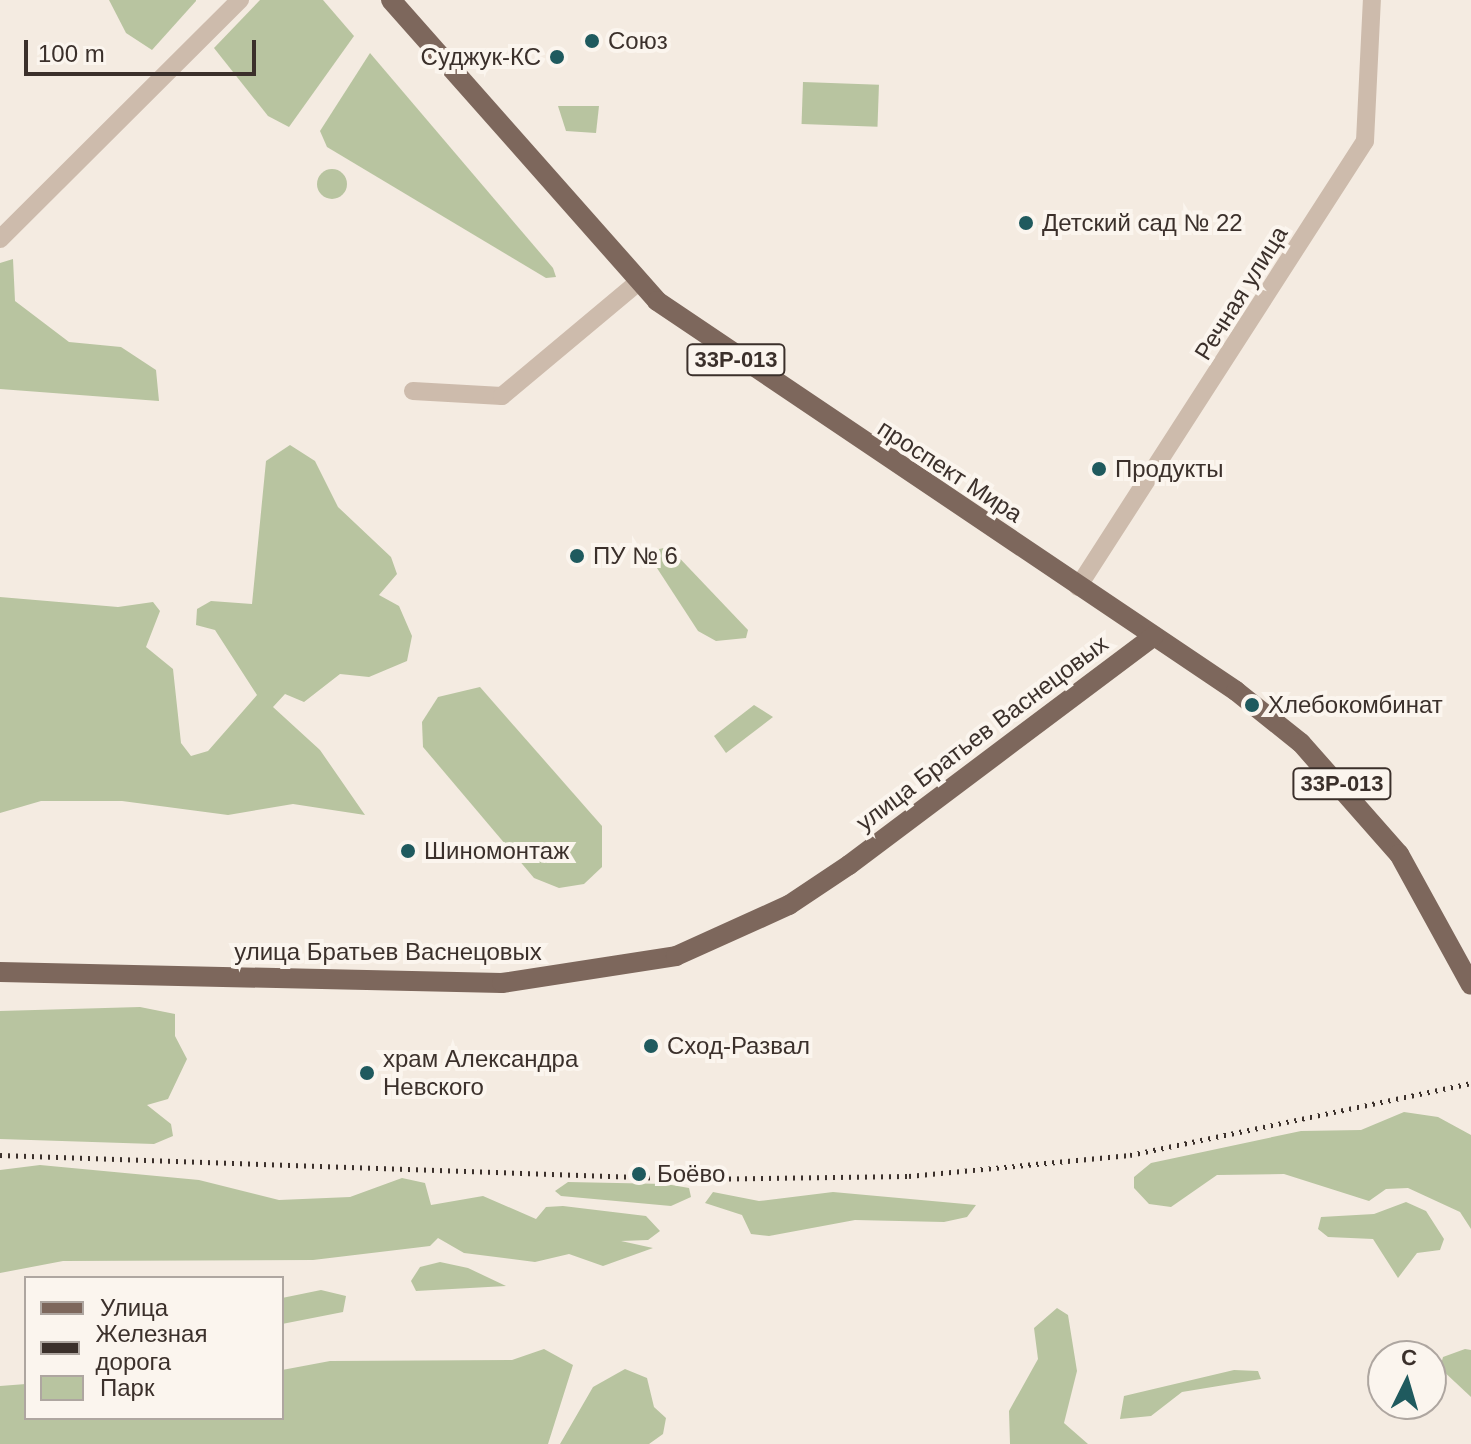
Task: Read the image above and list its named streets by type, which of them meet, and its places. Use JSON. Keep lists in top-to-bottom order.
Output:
{
  "streets": {
    "main road": ["33Р-013", "проспект Мира", "улица Братьев Васнецовых"],
    "street": ["Речная улица"]
  },
  "crossings": [
    ["Речная улица", "проспект Мира"],
    ["проспект Мира", "улица Братьев Васнецовых"]
  ],
  "places": [
    "Союз",
    "Суджук-КС",
    "Детский сад № 22",
    "Продукты",
    "ПУ № 6",
    "Хлебокомбинат",
    "Шиномонтаж",
    "Сход-Развал",
    "храм Александра Невского",
    "Боёво"
  ],
  "legend": ["Улица", "Железная дорога", "Парк"],
  "scale_bar": "100 m",
  "north": "top"
}
